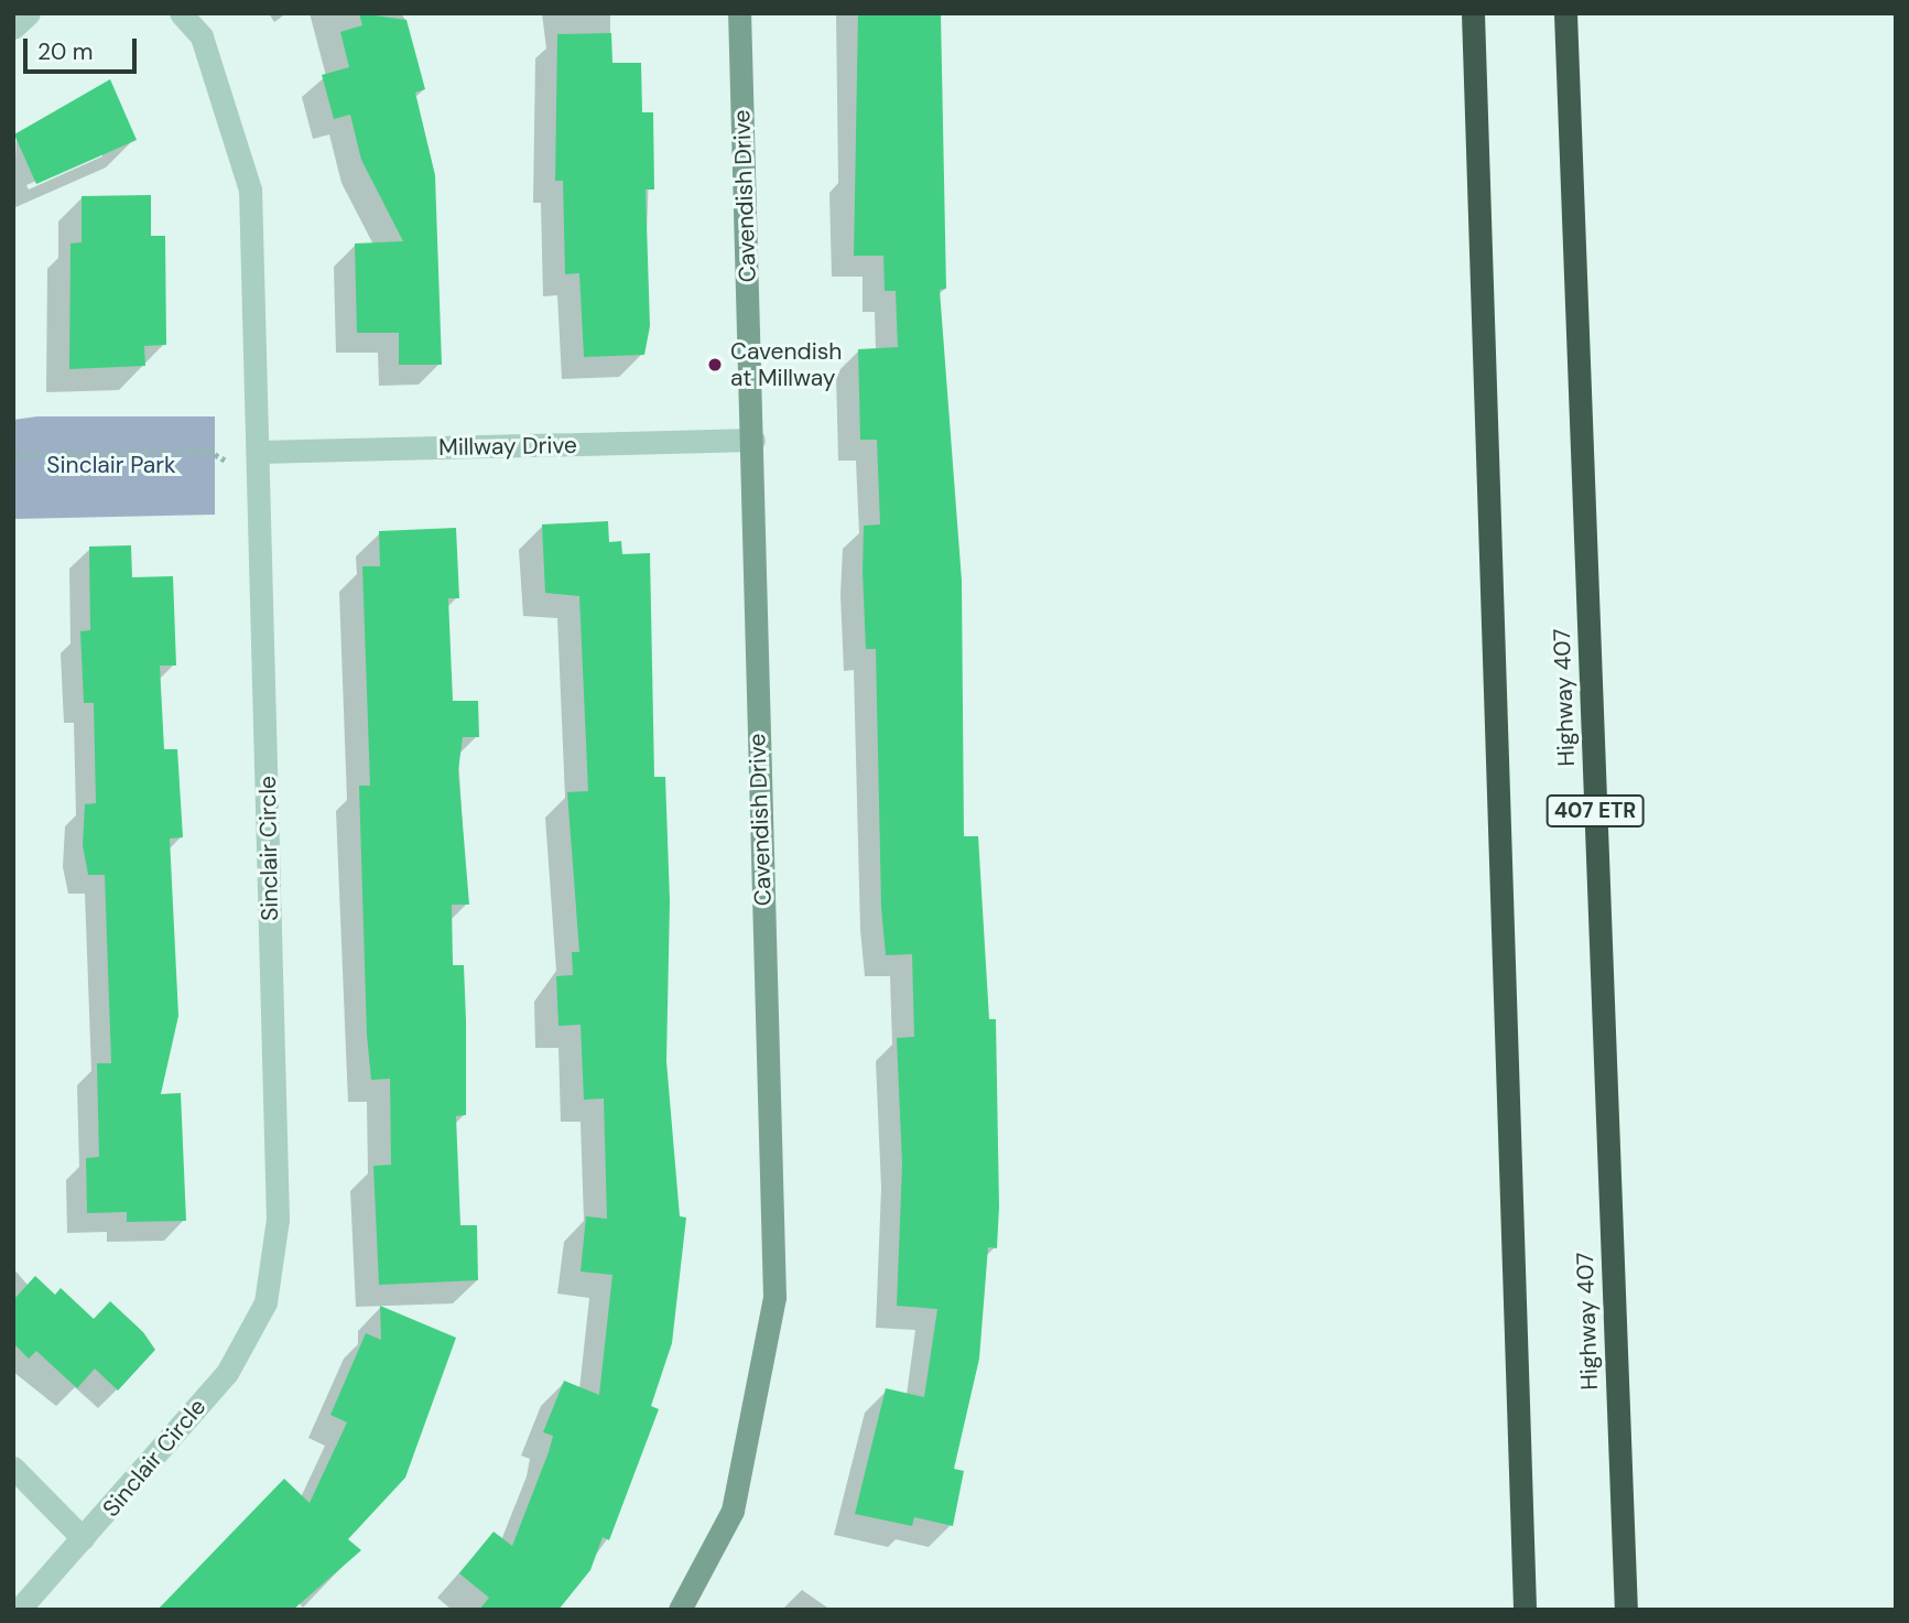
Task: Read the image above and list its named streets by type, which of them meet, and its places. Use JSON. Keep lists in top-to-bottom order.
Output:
{
  "streets": {
    "highway": ["Highway 407", "407 ETR"],
    "street": ["Cavendish Drive", "Millway Drive", "Sinclair Circle"]
  },
  "crossings": [
    ["Cavendish Drive", "Millway Drive"],
    ["Millway Drive", "Sinclair Circle"]
  ],
  "parks": ["Sinclair Park"],
  "places": ["Cavendish at Millway"],
  "scale_bar": "20 m"
}
